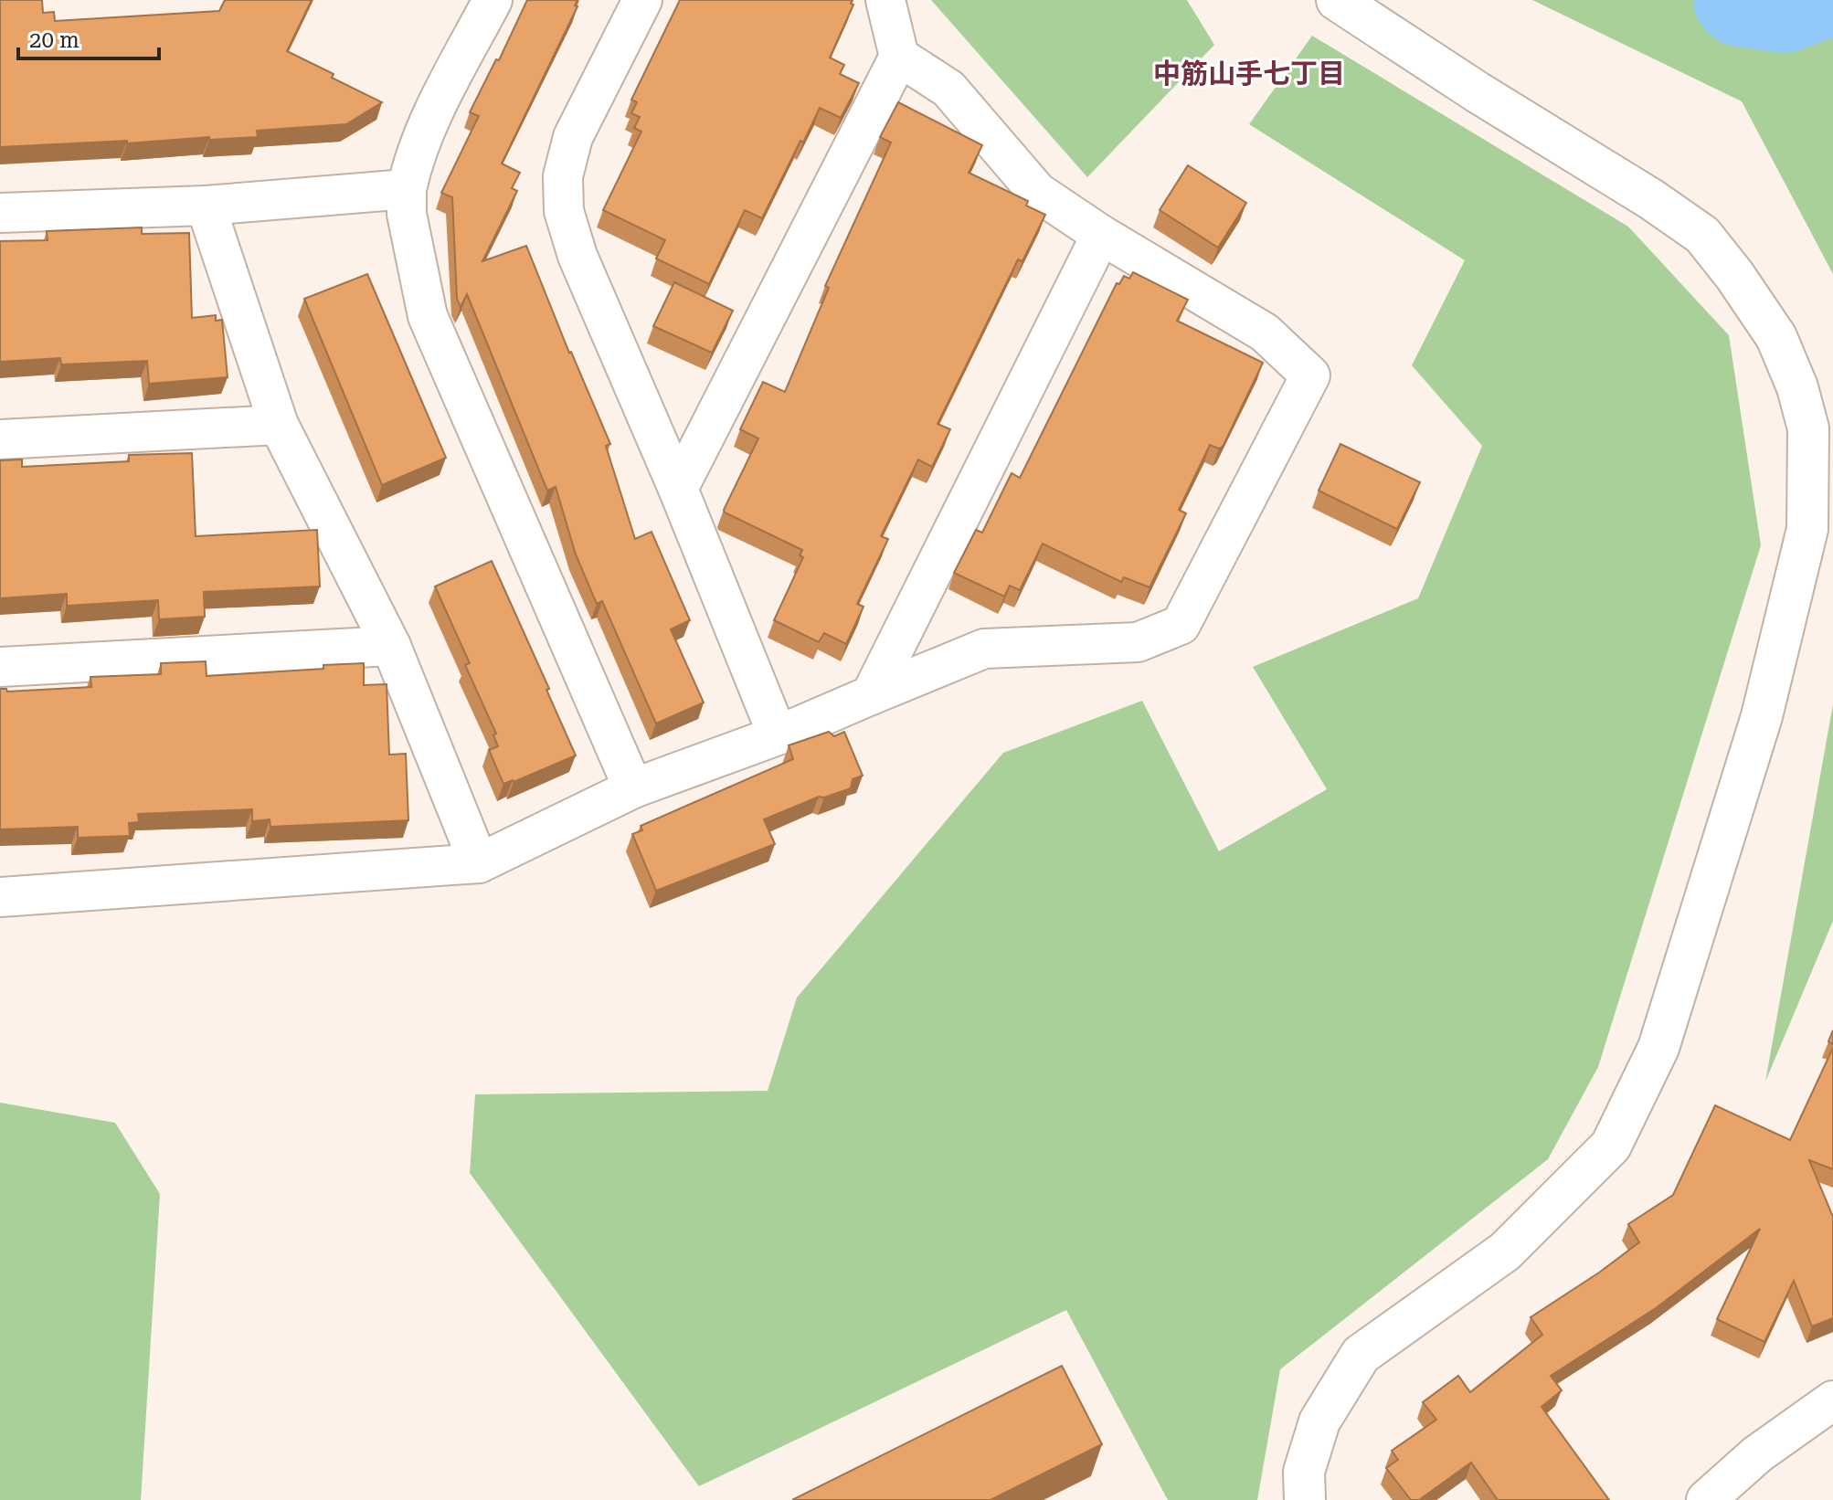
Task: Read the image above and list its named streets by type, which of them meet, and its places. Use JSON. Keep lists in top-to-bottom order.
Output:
{
  "districts": ["中筋山手七丁目"],
  "scale_bar": "20 m"
}
